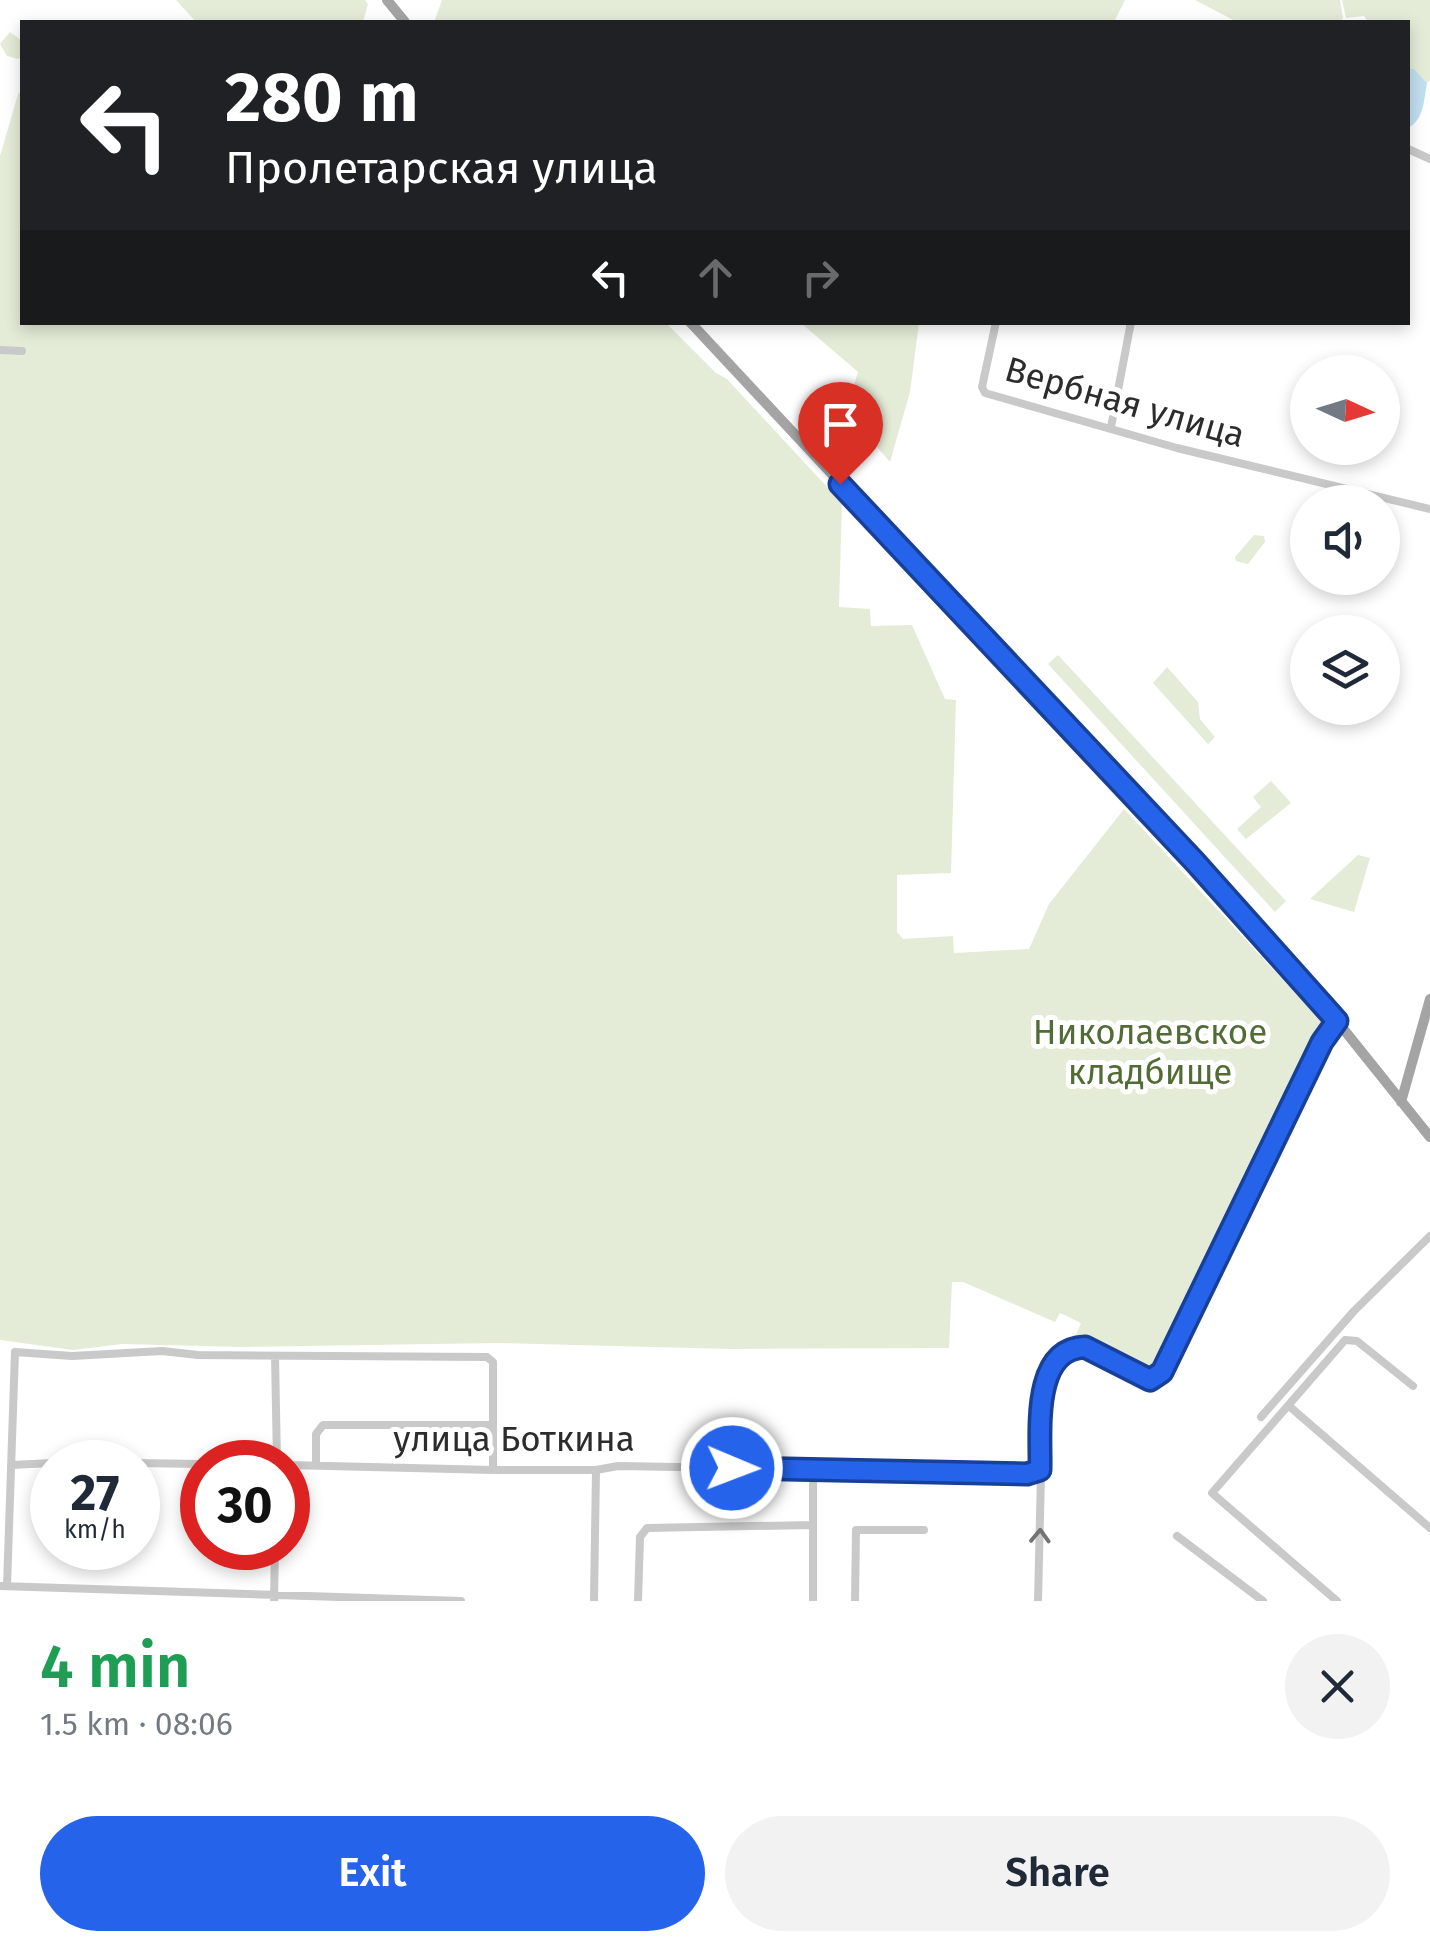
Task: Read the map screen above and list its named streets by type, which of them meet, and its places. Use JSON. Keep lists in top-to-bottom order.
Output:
{
  "streets": {
    "street": ["Вербная улица", "улица Боткина"]
  },
  "parks": ["Николаевское кладбище"],
  "north": "right",
  "page": {
    "turn": ["280 m", "Пролетарская улица"],
    "speed": "27 km/h",
    "limit": "30",
    "heading": ["4 min", "1.5 km · 08:06"],
    "buttons": ["Exit", "Share"]
  }
}
